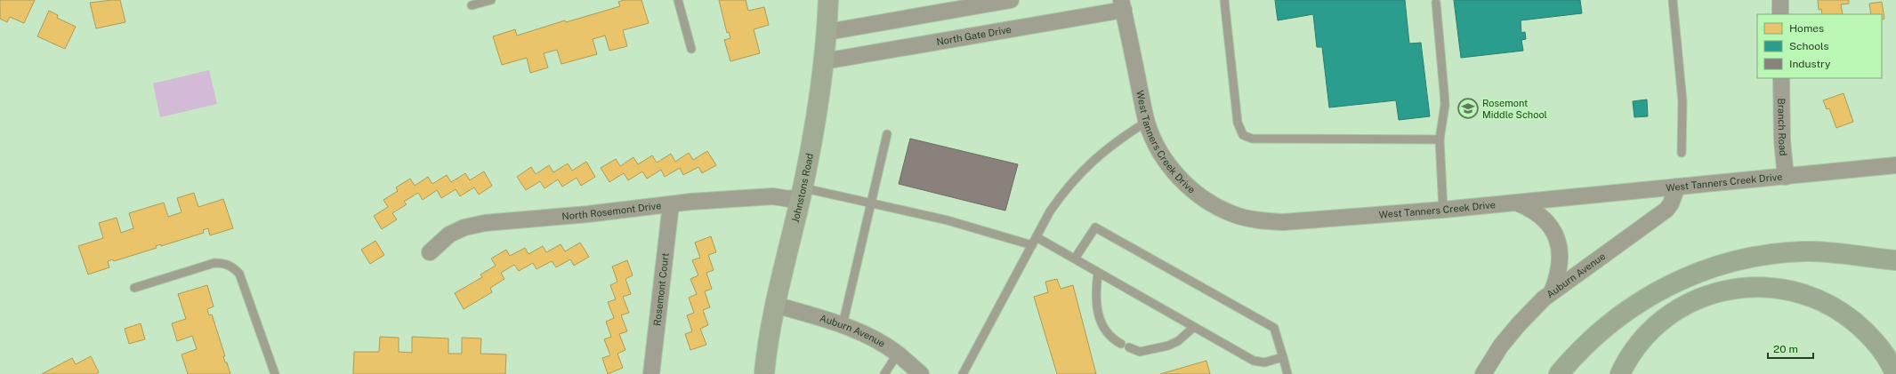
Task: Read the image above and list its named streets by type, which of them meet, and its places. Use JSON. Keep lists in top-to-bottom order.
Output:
{
  "streets": {
    "street": [
      "North Gate Drive",
      "Branch Road",
      "West Tanners Creek Drive",
      "Johnstons Road",
      "North Rosemont Drive",
      "Auburn Avenue",
      "Rosemont Court"
    ]
  },
  "crossings": [
    ["North Gate Drive", "West Tanners Creek Drive"],
    ["North Gate Drive", "Johnstons Road"],
    ["Branch Road", "West Tanners Creek Drive"],
    ["West Tanners Creek Drive", "Auburn Avenue"],
    ["Johnstons Road", "North Rosemont Drive"],
    ["Johnstons Road", "Auburn Avenue"],
    ["North Rosemont Drive", "Rosemont Court"]
  ],
  "places": {
    "school or university": ["Rosemont Middle School"]
  },
  "legend": ["Homes", "Schools", "Industry"],
  "scale_bar": "20 m"
}
